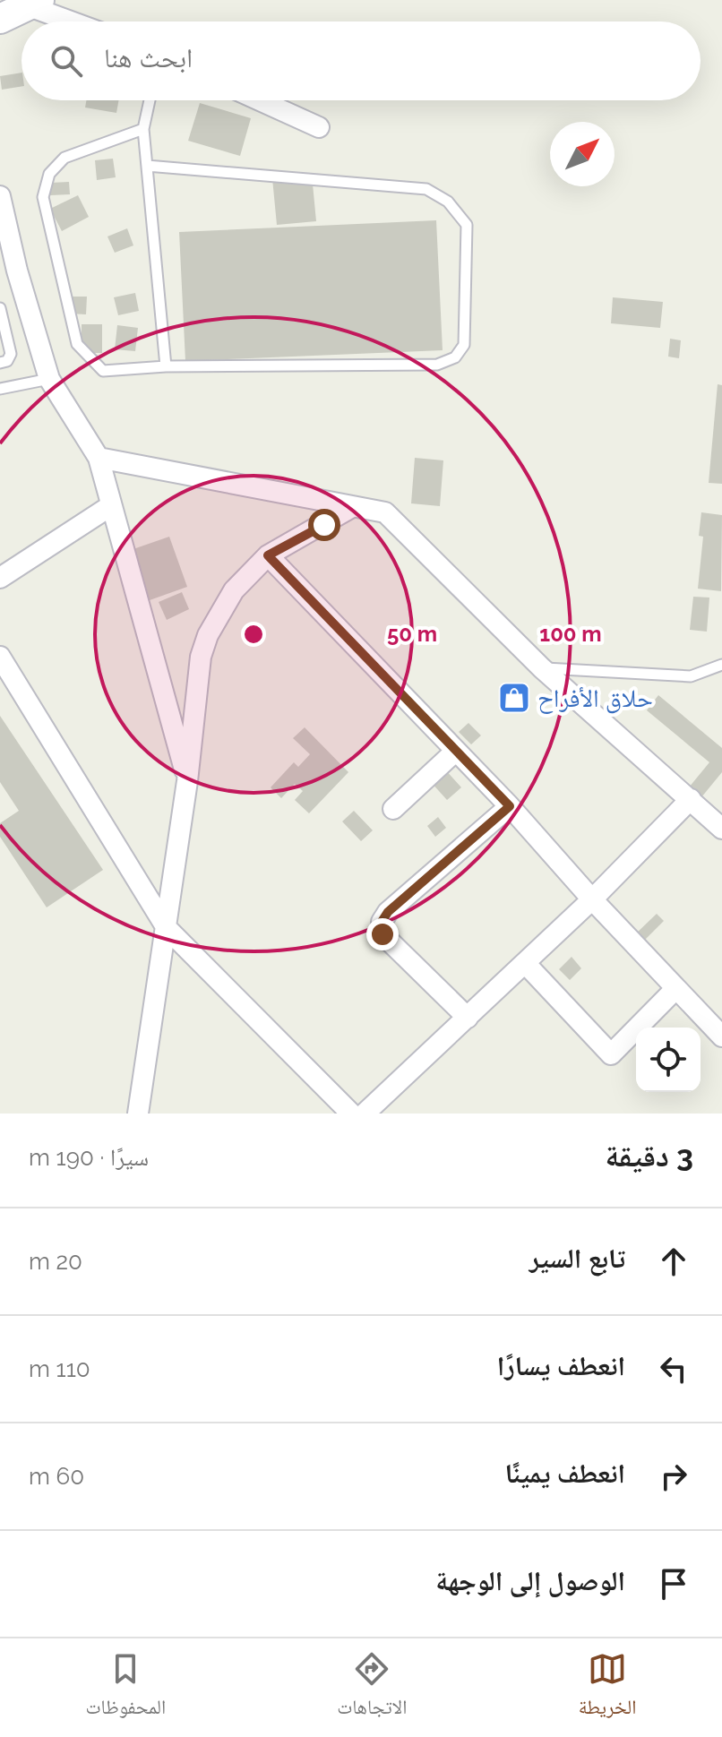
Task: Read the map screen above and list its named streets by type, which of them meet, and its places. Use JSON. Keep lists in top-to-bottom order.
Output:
{
  "places": {
    "shop": ["حلاق الأفراح"]
  },
  "north": "top right",
  "page": {
    "search": "ابحث هنا",
    "heading": ["3 دقيقة", "سيرًا · 190 m"],
    "list": [
      ["تابع السير", "20 m"],
      ["انعطف يسارًا", "110 m"],
      ["انعطف يمينًا", "60 m"],
      "الوصول إلى الوجهة"
    ],
    "nav": ["الخريطة", "الاتجاهات", "المحفوظات"]
  },
  "rings": ["50 m", "100 m"]
}
